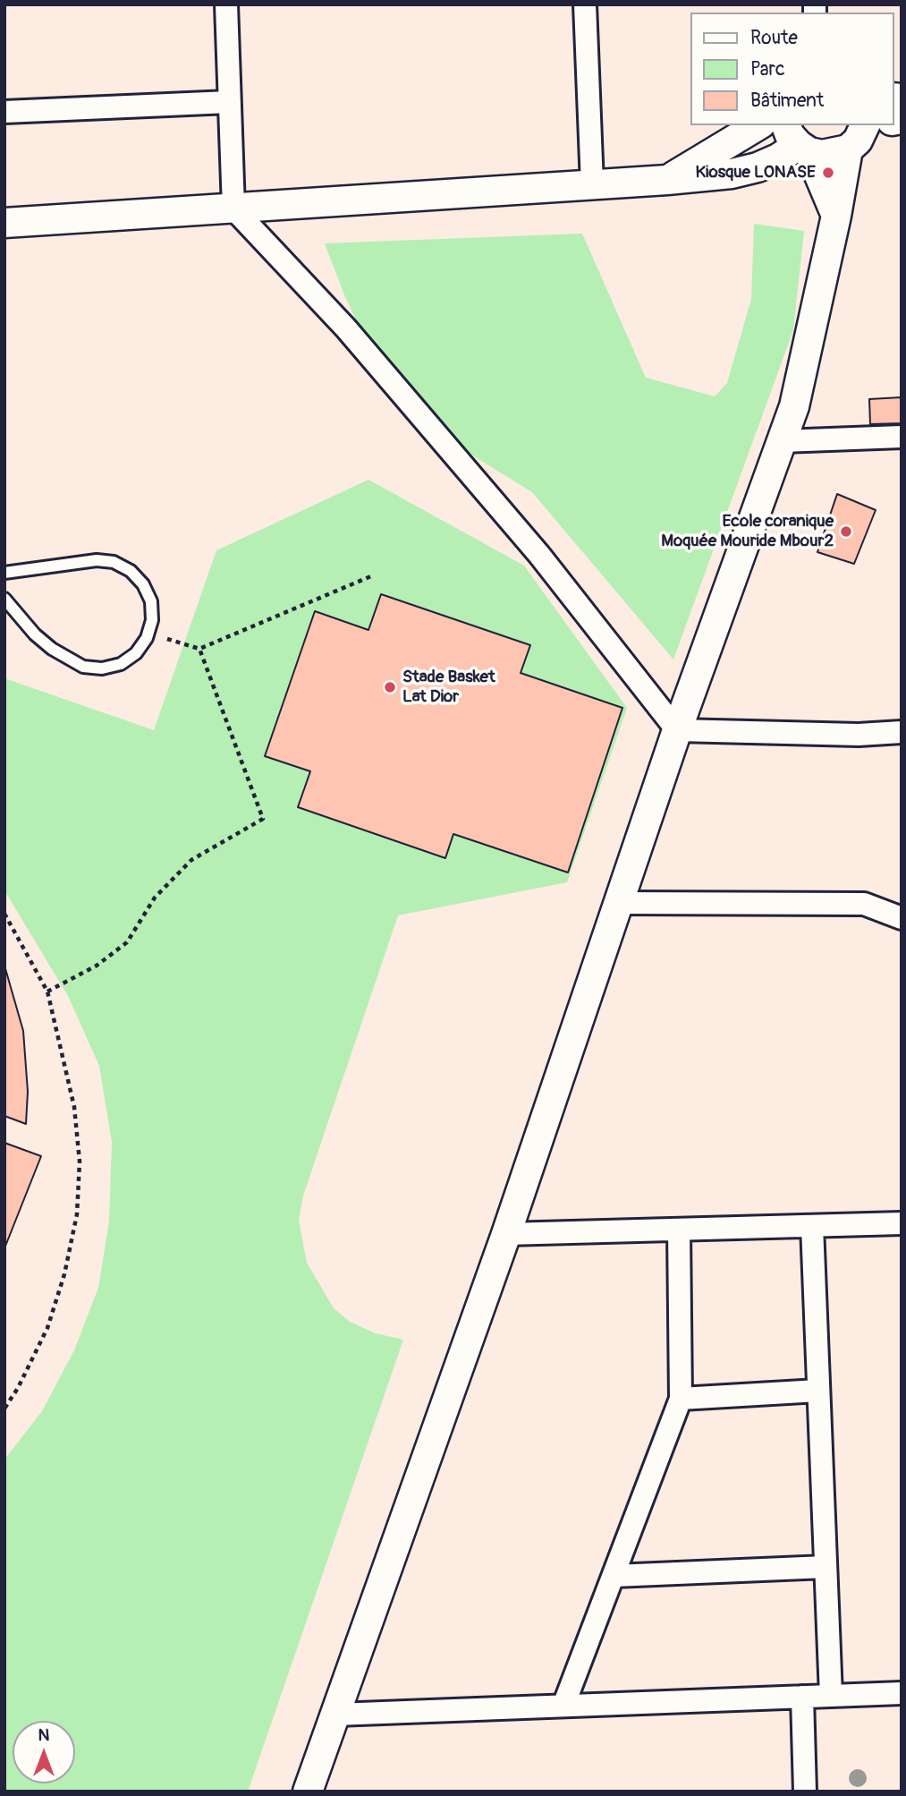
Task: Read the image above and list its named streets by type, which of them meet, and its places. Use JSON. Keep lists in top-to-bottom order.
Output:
{
  "places": ["Kiosque LONASE", "Ecole coranique Moquée Mouride Mbour2", "Stade Basket Lat Dior"],
  "legend": ["Route", "Parc", "Bâtiment"],
  "north": "top"
}
